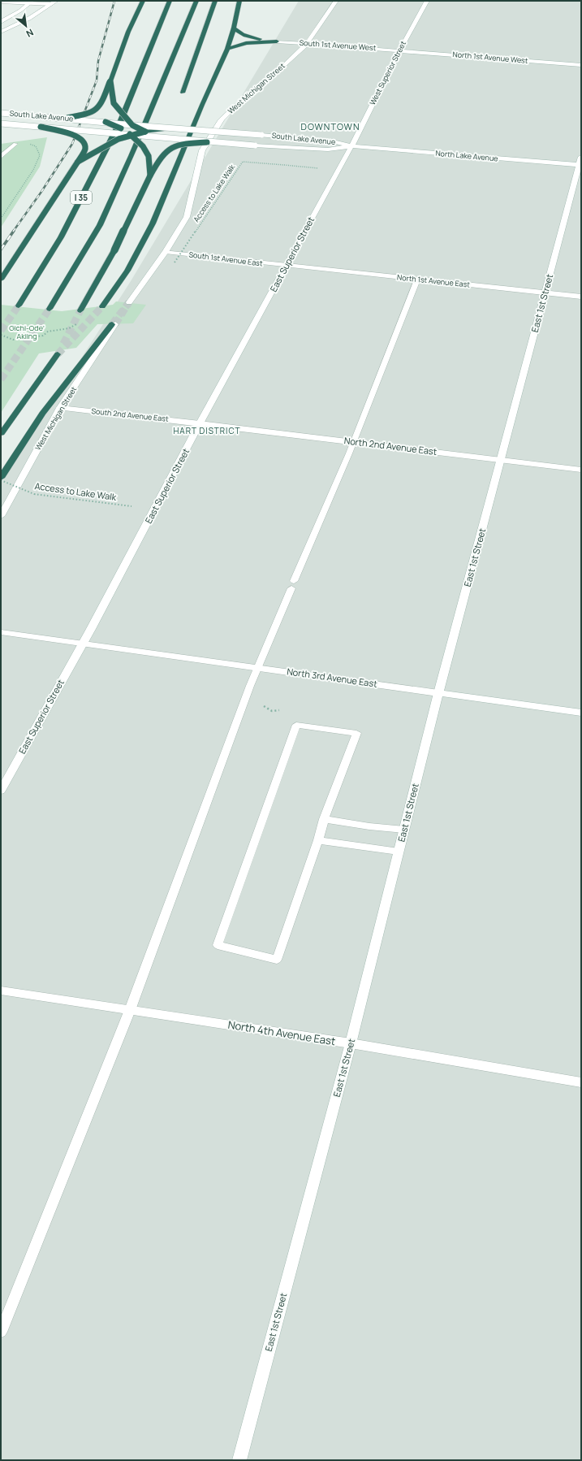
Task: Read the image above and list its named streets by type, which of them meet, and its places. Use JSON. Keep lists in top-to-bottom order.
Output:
{
  "streets": {
    "highway": ["I 35"],
    "street": [
      "South 1st Avenue West",
      "North 1st Avenue West",
      "West Superior Street",
      "West Michigan Street",
      "South Lake Avenue",
      "North Lake Avenue",
      "East Superior Street",
      "South 1st Avenue East",
      "North 1st Avenue East",
      "East 1st Street",
      "South 2nd Avenue East",
      "North 2nd Avenue East",
      "North 3rd Avenue East",
      "North 4th Avenue East"
    ],
    "path": ["Access to Lake Walk"]
  },
  "crossings": [
    ["South 1st Avenue West", "North 1st Avenue West"],
    ["South 1st Avenue West", "West Superior Street"],
    ["South 1st Avenue West", "West Michigan Street"],
    ["North 1st Avenue West", "West Superior Street"],
    ["West Superior Street", "South Lake Avenue"],
    ["West Superior Street", "North Lake Avenue"],
    ["West Superior Street", "East Superior Street"],
    ["West Michigan Street", "South 1st Avenue East"],
    ["West Michigan Street", "South 2nd Avenue East"],
    ["South Lake Avenue", "North Lake Avenue"],
    ["South Lake Avenue", "East Superior Street"],
    ["North Lake Avenue", "East Superior Street"],
    ["North Lake Avenue", "East 1st Street"],
    ["East Superior Street", "South 1st Avenue East"],
    ["East Superior Street", "North 1st Avenue East"],
    ["East Superior Street", "South 2nd Avenue East"],
    ["East Superior Street", "North 2nd Avenue East"],
    ["East Superior Street", "North 3rd Avenue East"],
    ["South 1st Avenue East", "North 1st Avenue East"],
    ["North 1st Avenue East", "East 1st Street"],
    ["East 1st Street", "North 2nd Avenue East"],
    ["East 1st Street", "North 3rd Avenue East"],
    ["East 1st Street", "North 4th Avenue East"],
    ["South 2nd Avenue East", "North 2nd Avenue East"]
  ],
  "districts": ["DOWNTOWN", "HART DISTRICT"],
  "parks": ["Gichi-Ode' Akiing"],
  "north": "bottom right"
}
